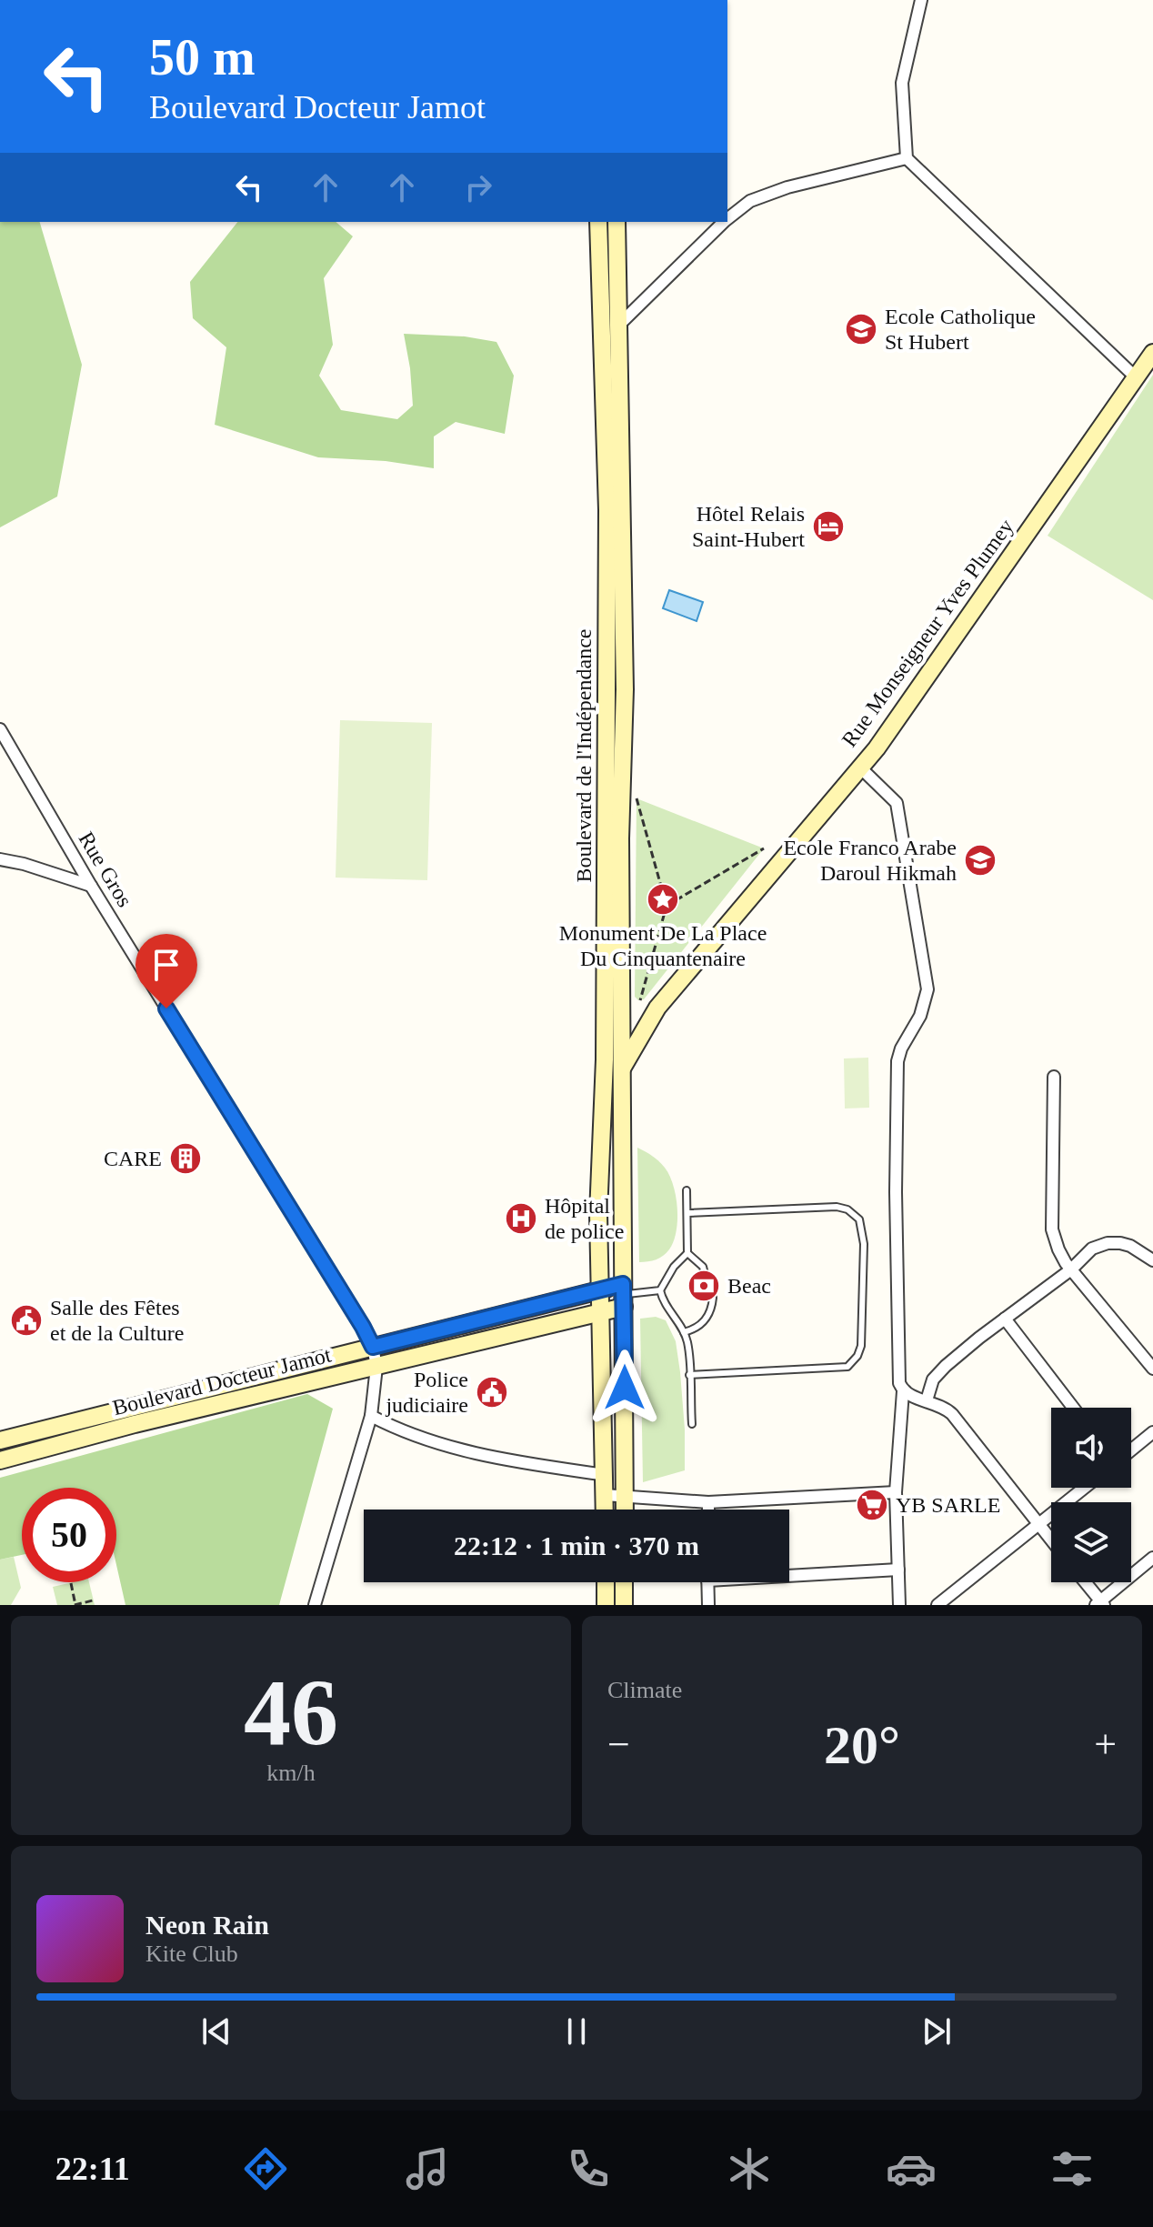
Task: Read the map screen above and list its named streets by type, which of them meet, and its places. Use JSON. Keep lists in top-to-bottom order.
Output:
{
  "streets": {
    "main road": ["Rue Monseigneur Yves Plumey", "Boulevard de l'Indépendance", "Boulevard Docteur Jamot"],
    "street": ["Rue Gros"]
  },
  "crossings": [
    ["Rue Monseigneur Yves Plumey", "Boulevard de l'Indépendance"],
    ["Boulevard de l'Indépendance", "Boulevard Docteur Jamot"],
    ["Rue Gros", "Boulevard Docteur Jamot"]
  ],
  "places": {
    "school or university": ["Ecole Catholique St Hubert", "Ecole Franco Arabe Daroul Hikmah"],
    "hotel": ["Hôtel Relais Saint-Hubert"],
    "place": ["Monument De La Place Du Cinquantenaire"],
    "building": ["CARE"],
    "hospital": ["Hôpital de police"],
    "bank": ["Beac"],
    "public building": ["Salle des Fêtes et de la Culture", "Police judiciaire"],
    "supermarket": ["YB SARLE"]
  },
  "page": {
    "turn": ["50 m", "Boulevard Docteur Jamot"],
    "limit": "50",
    "trip": "22:12 · 1 min · 370 m",
    "tile": [
      ["46", "km/h"],
      "Climate"
    ],
    "heat": ["−", "20°", "+"],
    "song": ["Neon Rain", "Kite Club"],
    "tabs": "22:11"
  }
}
